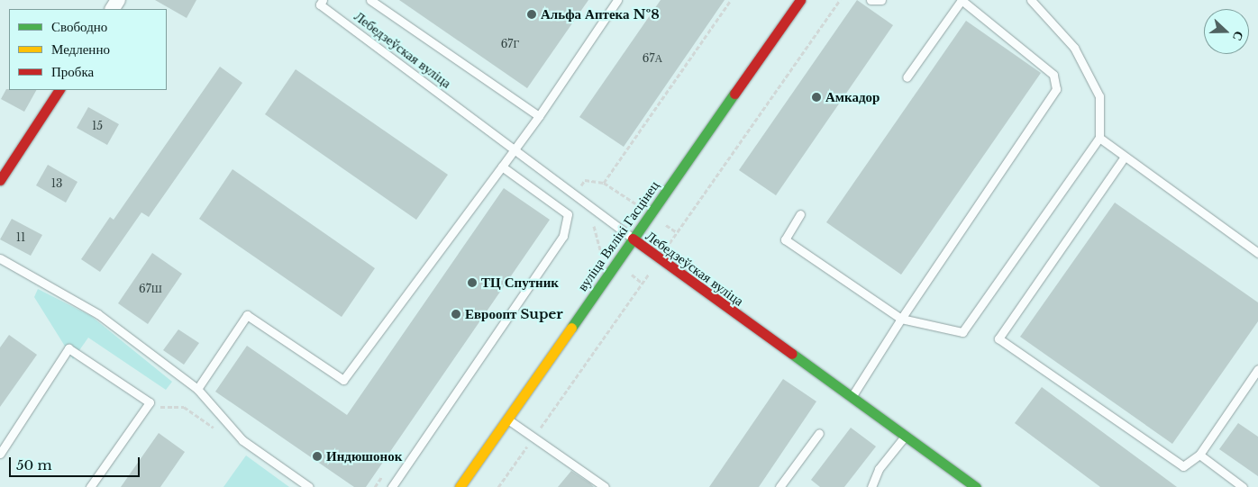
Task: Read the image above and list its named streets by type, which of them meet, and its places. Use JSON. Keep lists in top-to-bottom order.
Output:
{
  "streets": {
    "main road": ["Лебедзеўская вуліца", "вуліца Вялікі Гасцінец"]
  },
  "crossings": [
    ["Лебедзеўская вуліца", "вуліца Вялікі Гасцінец"]
  ],
  "places": [
    "Альфа Аптека №8",
    "Амкадор",
    "ТЦ Спутник",
    "Евроопт Super",
    "Индюшонок"
  ],
  "house_numbers": [
    "67Г",
    "67А",
    "15",
    "13",
    "11",
    "67Ш"
  ],
  "legend": ["Свободно", "Медленно", "Пробка"],
  "scale_bar": "50 m",
  "north": "right"
}
